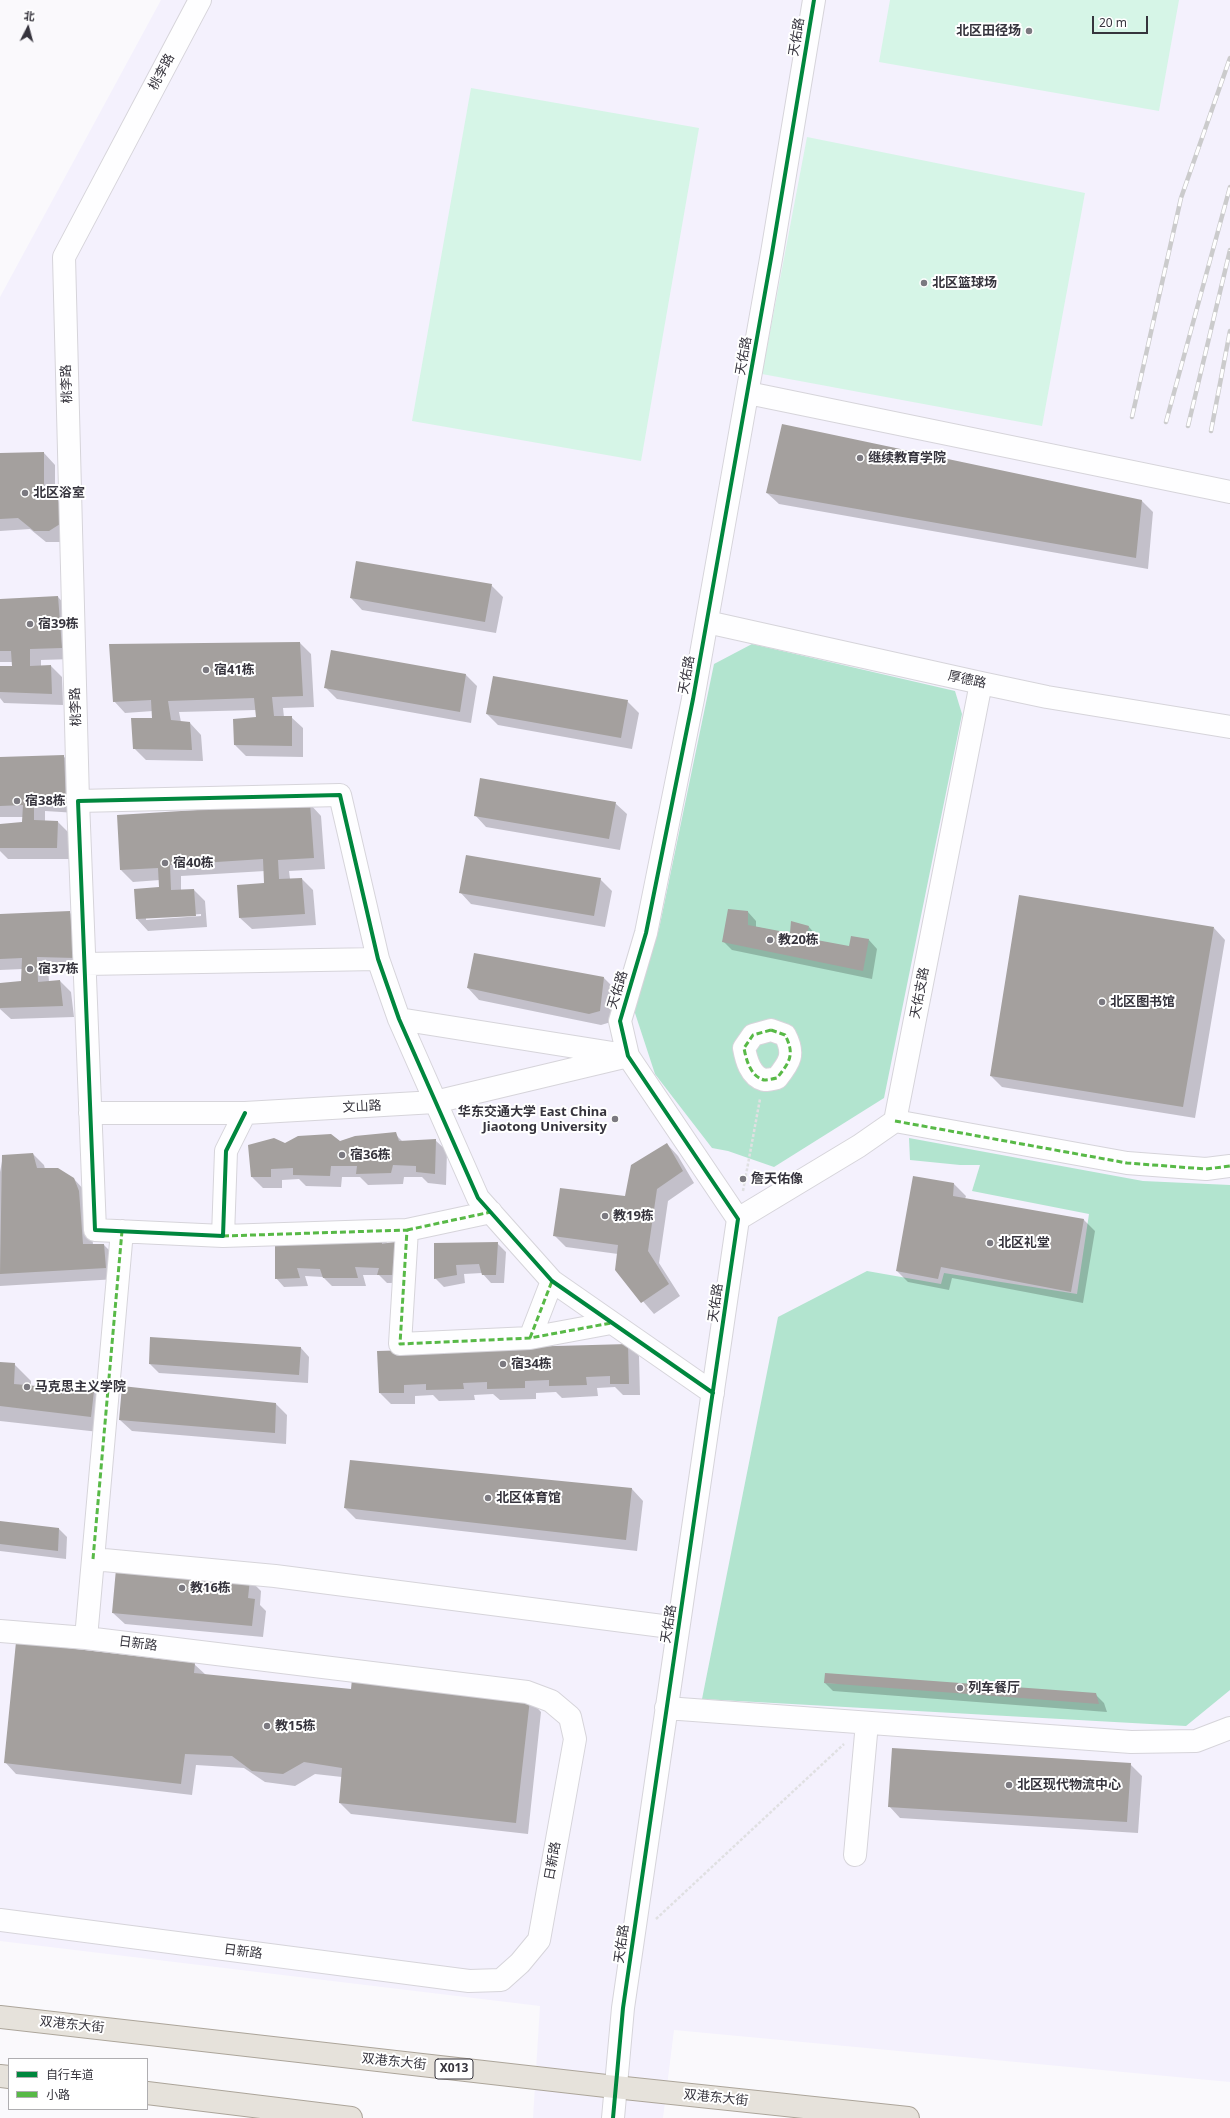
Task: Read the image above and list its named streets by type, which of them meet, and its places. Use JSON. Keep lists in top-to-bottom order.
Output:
{
  "streets": {
    "main road": ["双港东大街", "X013"],
    "street": [
      "天佑路",
      "桃李路",
      "厚德路",
      "天佑支路",
      "文山路",
      "日新路"
    ]
  },
  "crossings": [
    ["天佑路", "厚德路"],
    ["天佑路", "文山路"],
    ["天佑路", "双港东大街"],
    ["桃李路", "文山路"],
    ["厚德路", "天佑支路"]
  ],
  "places": [
    "北区田径场",
    "北区篮球场",
    "继续教育学院",
    "北区浴室",
    "宿39栋",
    "宿41栋",
    "宿38栋",
    "宿40栋",
    "教20栋",
    "宿37栋",
    "北区图书馆",
    "华东交通大学 East China Jiaotong University",
    "宿36栋",
    "詹天佑像",
    "教19栋",
    "北区礼堂",
    "宿34栋",
    "马克思主义学院",
    "北区体育馆",
    "教16栋",
    "列车餐厅",
    "教15栋",
    "北区现代物流中心"
  ],
  "legend": ["自行车道", "小路"],
  "scale_bar": "20 m",
  "north": "top"
}
